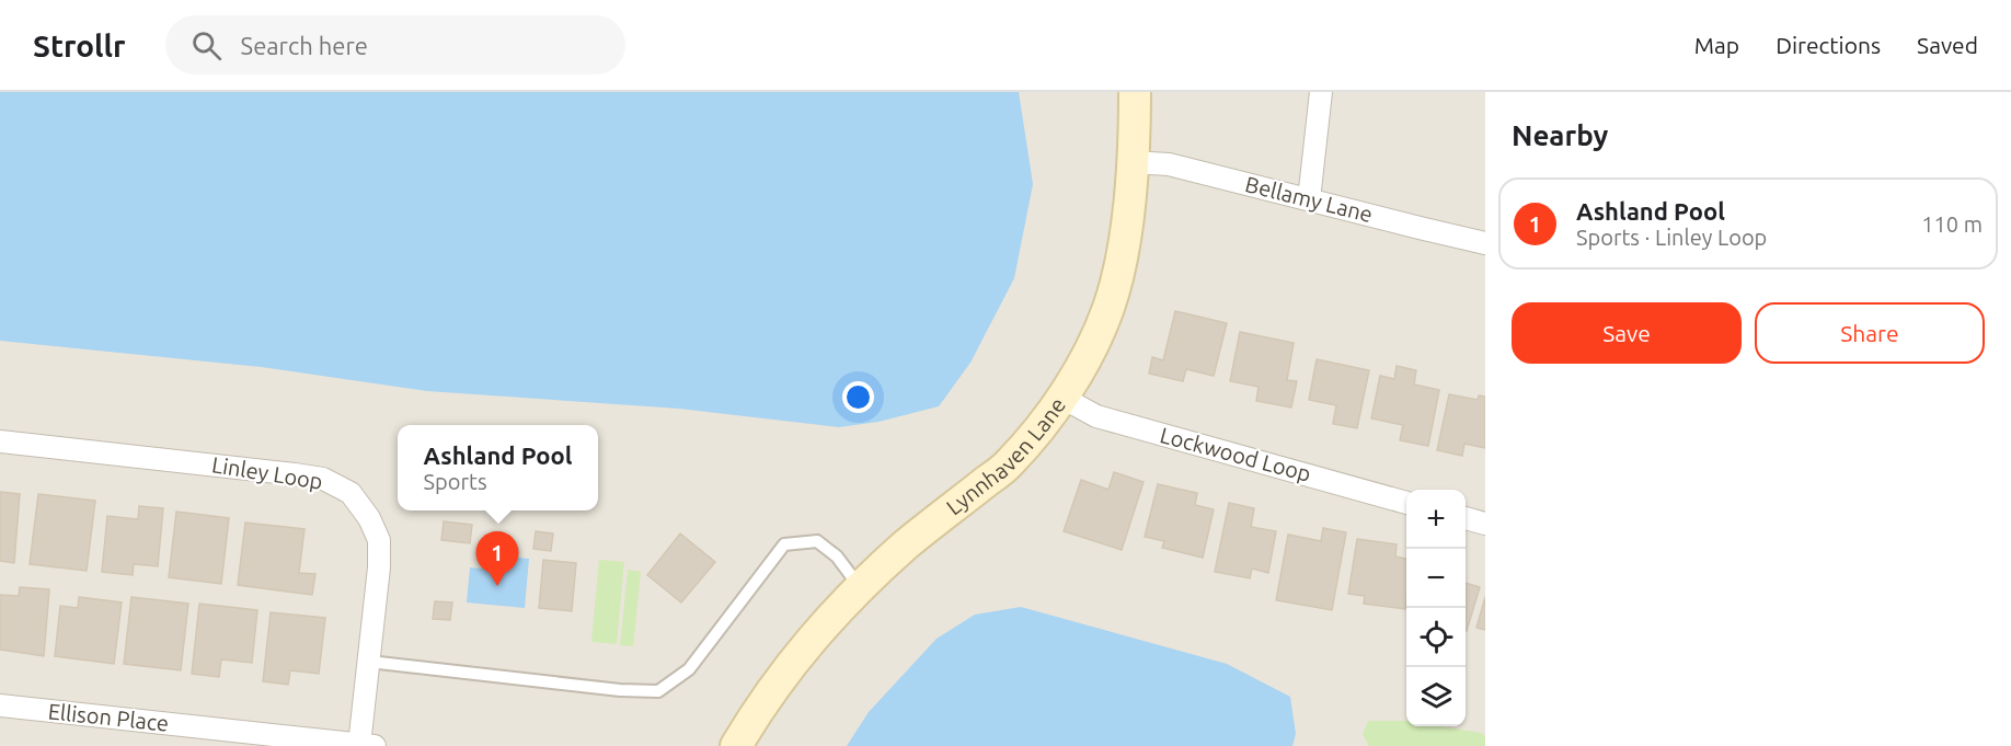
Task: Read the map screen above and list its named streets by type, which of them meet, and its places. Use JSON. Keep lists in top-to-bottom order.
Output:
{
  "streets": {
    "street": [
      "Bellamy Lane",
      "Lynnhaven Lane",
      "Lockwood Loop",
      "Linley Loop",
      "Ellison Place"
    ]
  },
  "crossings": [
    ["Bellamy Lane", "Lynnhaven Lane"],
    ["Lynnhaven Lane", "Lockwood Loop"],
    ["Linley Loop", "Ellison Place"]
  ],
  "page": {
    "header": "Strollr",
    "search": "Search here",
    "nav": ["Map", "Directions", "Saved"],
    "heading": "Nearby",
    "list": [
      {
        "mark": "1",
        "name": "Ashland Pool",
        "note": "Sports · Linley Loop",
        "value": "110 m"
      }
    ],
    "buttons": ["Save", "Share"],
    "popup": ["Ashland Pool", "Sports"],
    "map_buttons": ["+", "−"],
    "pins": "1"
  }
}
